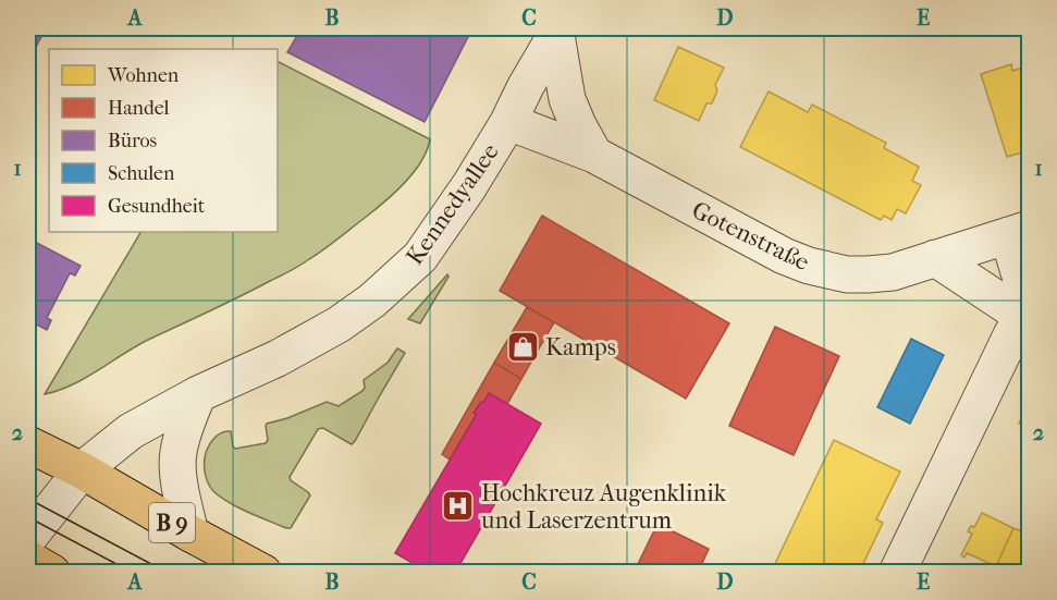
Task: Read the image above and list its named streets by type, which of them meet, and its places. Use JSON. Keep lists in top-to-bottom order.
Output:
{
  "streets": {
    "main road": ["B 9"],
    "street": ["Kennedyallee", "Gotenstraße"]
  },
  "crossings": [
    ["Kennedyallee", "Gotenstraße"],
    ["Kennedyallee", "B 9"]
  ],
  "places": {
    "shop": ["Kamps"],
    "hospital": ["Hochkreuz Augenklinik und Laserzentrum"]
  },
  "legend": [
    "Wohnen",
    "Handel",
    "Büros",
    "Schulen",
    "Gesundheit"
  ],
  "grid": {
    "columns": [
      "A",
      "B",
      "C",
      "D",
      "E"
    ],
    "rows": ["1", "2"]
  }
}
